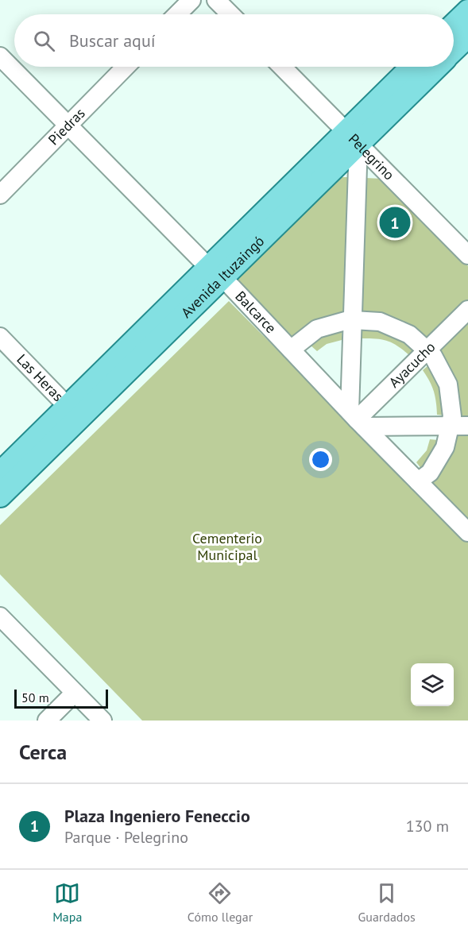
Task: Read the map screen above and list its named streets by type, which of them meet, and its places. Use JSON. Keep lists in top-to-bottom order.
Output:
{
  "streets": {
    "main road": ["Avenida Ituzaingó"],
    "street": [
      "Piedras",
      "Pelegrino",
      "Balcarce",
      "Ayacucho",
      "Las Heras"
    ]
  },
  "crossings": [
    ["Piedras", "Balcarce"],
    ["Pelegrino", "Avenida Ituzaingó"],
    ["Avenida Ituzaingó", "Balcarce"],
    ["Avenida Ituzaingó", "Las Heras"],
    ["Balcarce", "Ayacucho"]
  ],
  "parks": ["Cementerio Municipal"],
  "scale_bar": "50 m",
  "page": {
    "search": "Buscar aquí",
    "pins": "1",
    "scale": "50 m",
    "heading": "Cerca",
    "list": [
      {
        "mark": "1",
        "name": "Plaza Ingeniero Feneccio",
        "note": "Parque · Pelegrino",
        "value": "130 m"
      }
    ],
    "nav": ["Mapa", "Cómo llegar", "Guardados"]
  }
}
